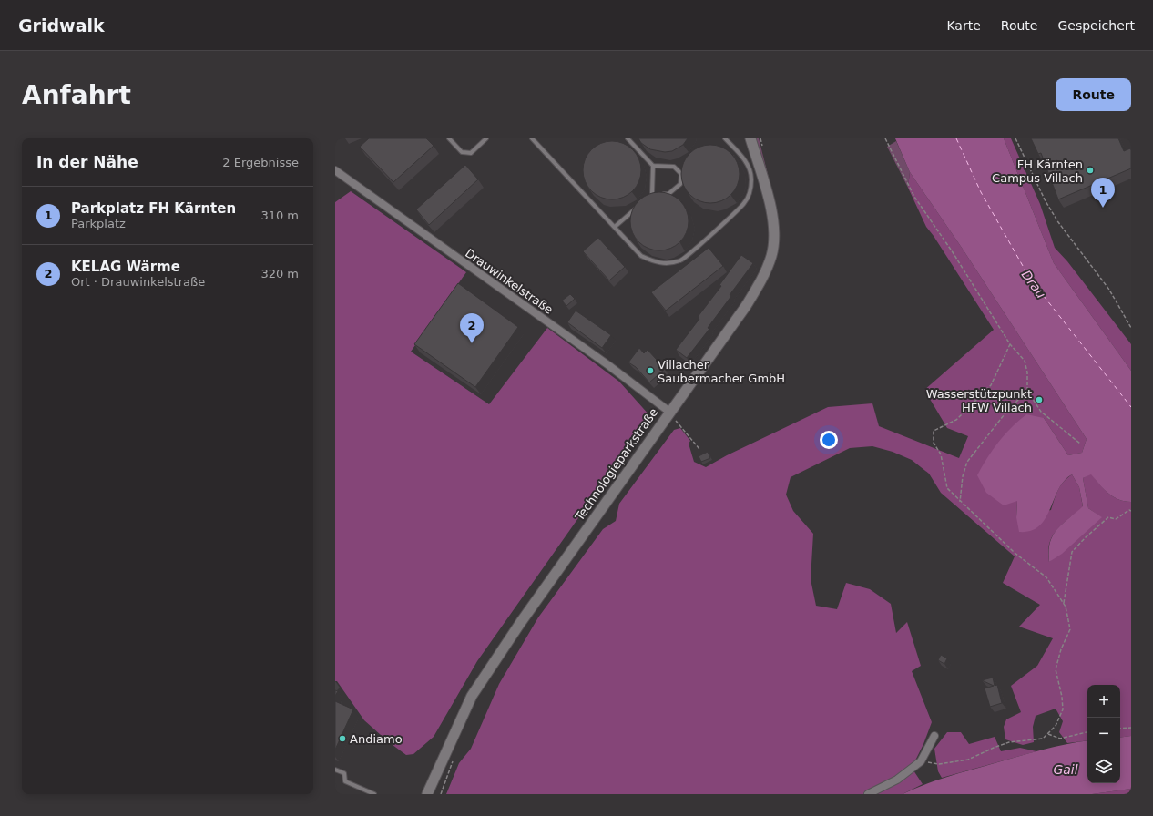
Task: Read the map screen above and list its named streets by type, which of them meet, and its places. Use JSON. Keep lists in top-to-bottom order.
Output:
{
  "streets": {
    "street": ["Drauwinkelstraße", "Technologieparkstraße"]
  },
  "crossings": [
    ["Drauwinkelstraße", "Technologieparkstraße"]
  ],
  "water": ["Drau", "Gail"],
  "places": [
    "FH Kärnten Campus Villach",
    "Villacher Saubermacher GmbH",
    "Wasserstützpunkt HFW Villach",
    "Andiamo"
  ],
  "page": {
    "header": "Gridwalk",
    "nav": ["Karte", "Route", "Gespeichert"],
    "buttons": "Route",
    "title": "Anfahrt",
    "heading": ["In der Nähe", "2 Ergebnisse"],
    "pins": ["1", "2"],
    "list": [
      {
        "mark": "1",
        "name": "Parkplatz FH Kärnten",
        "note": "Parkplatz",
        "value": "310 m"
      },
      {
        "mark": "2",
        "name": "KELAG Wärme",
        "note": "Ort · Drauwinkelstraße",
        "value": "320 m"
      }
    ],
    "map_buttons": ["+", "−"]
  }
}
